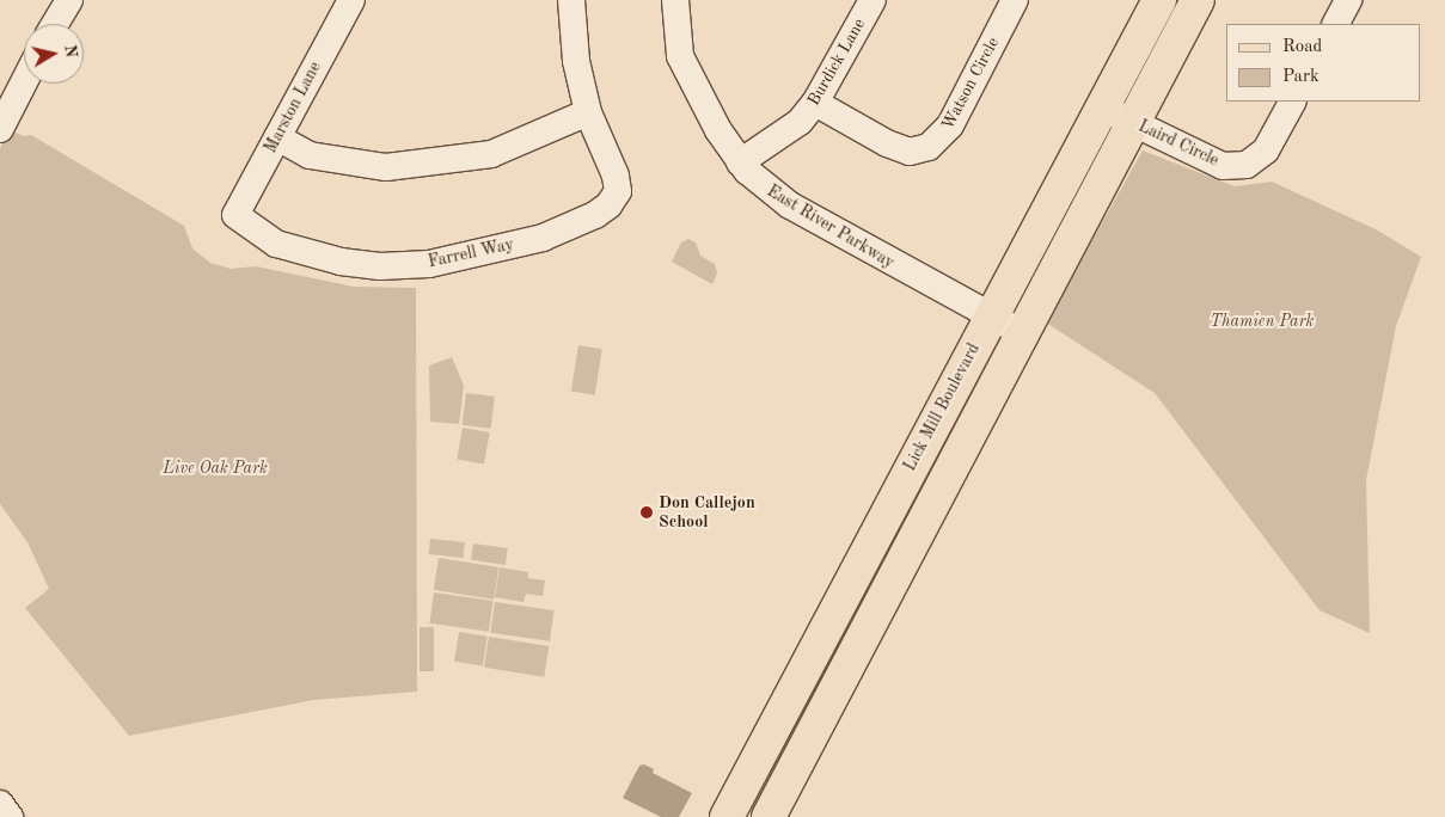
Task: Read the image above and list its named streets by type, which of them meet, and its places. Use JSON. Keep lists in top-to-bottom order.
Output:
{
  "streets": {
    "main road": ["Lick Mill Boulevard"],
    "street": [
      "Burdick Lane",
      "Watson Circle",
      "Marston Lane",
      "Laird Circle",
      "East River Parkway",
      "Farrell Way"
    ]
  },
  "crossings": [
    ["Burdick Lane", "Watson Circle"],
    ["Burdick Lane", "East River Parkway"],
    ["Marston Lane", "Farrell Way"],
    ["Laird Circle", "Lick Mill Boulevard"],
    ["East River Parkway", "Lick Mill Boulevard"]
  ],
  "parks": ["Thamien Park", "Live Oak Park"],
  "places": ["Don Callejon School"],
  "legend": ["Road", "Park"],
  "north": "right"
}
